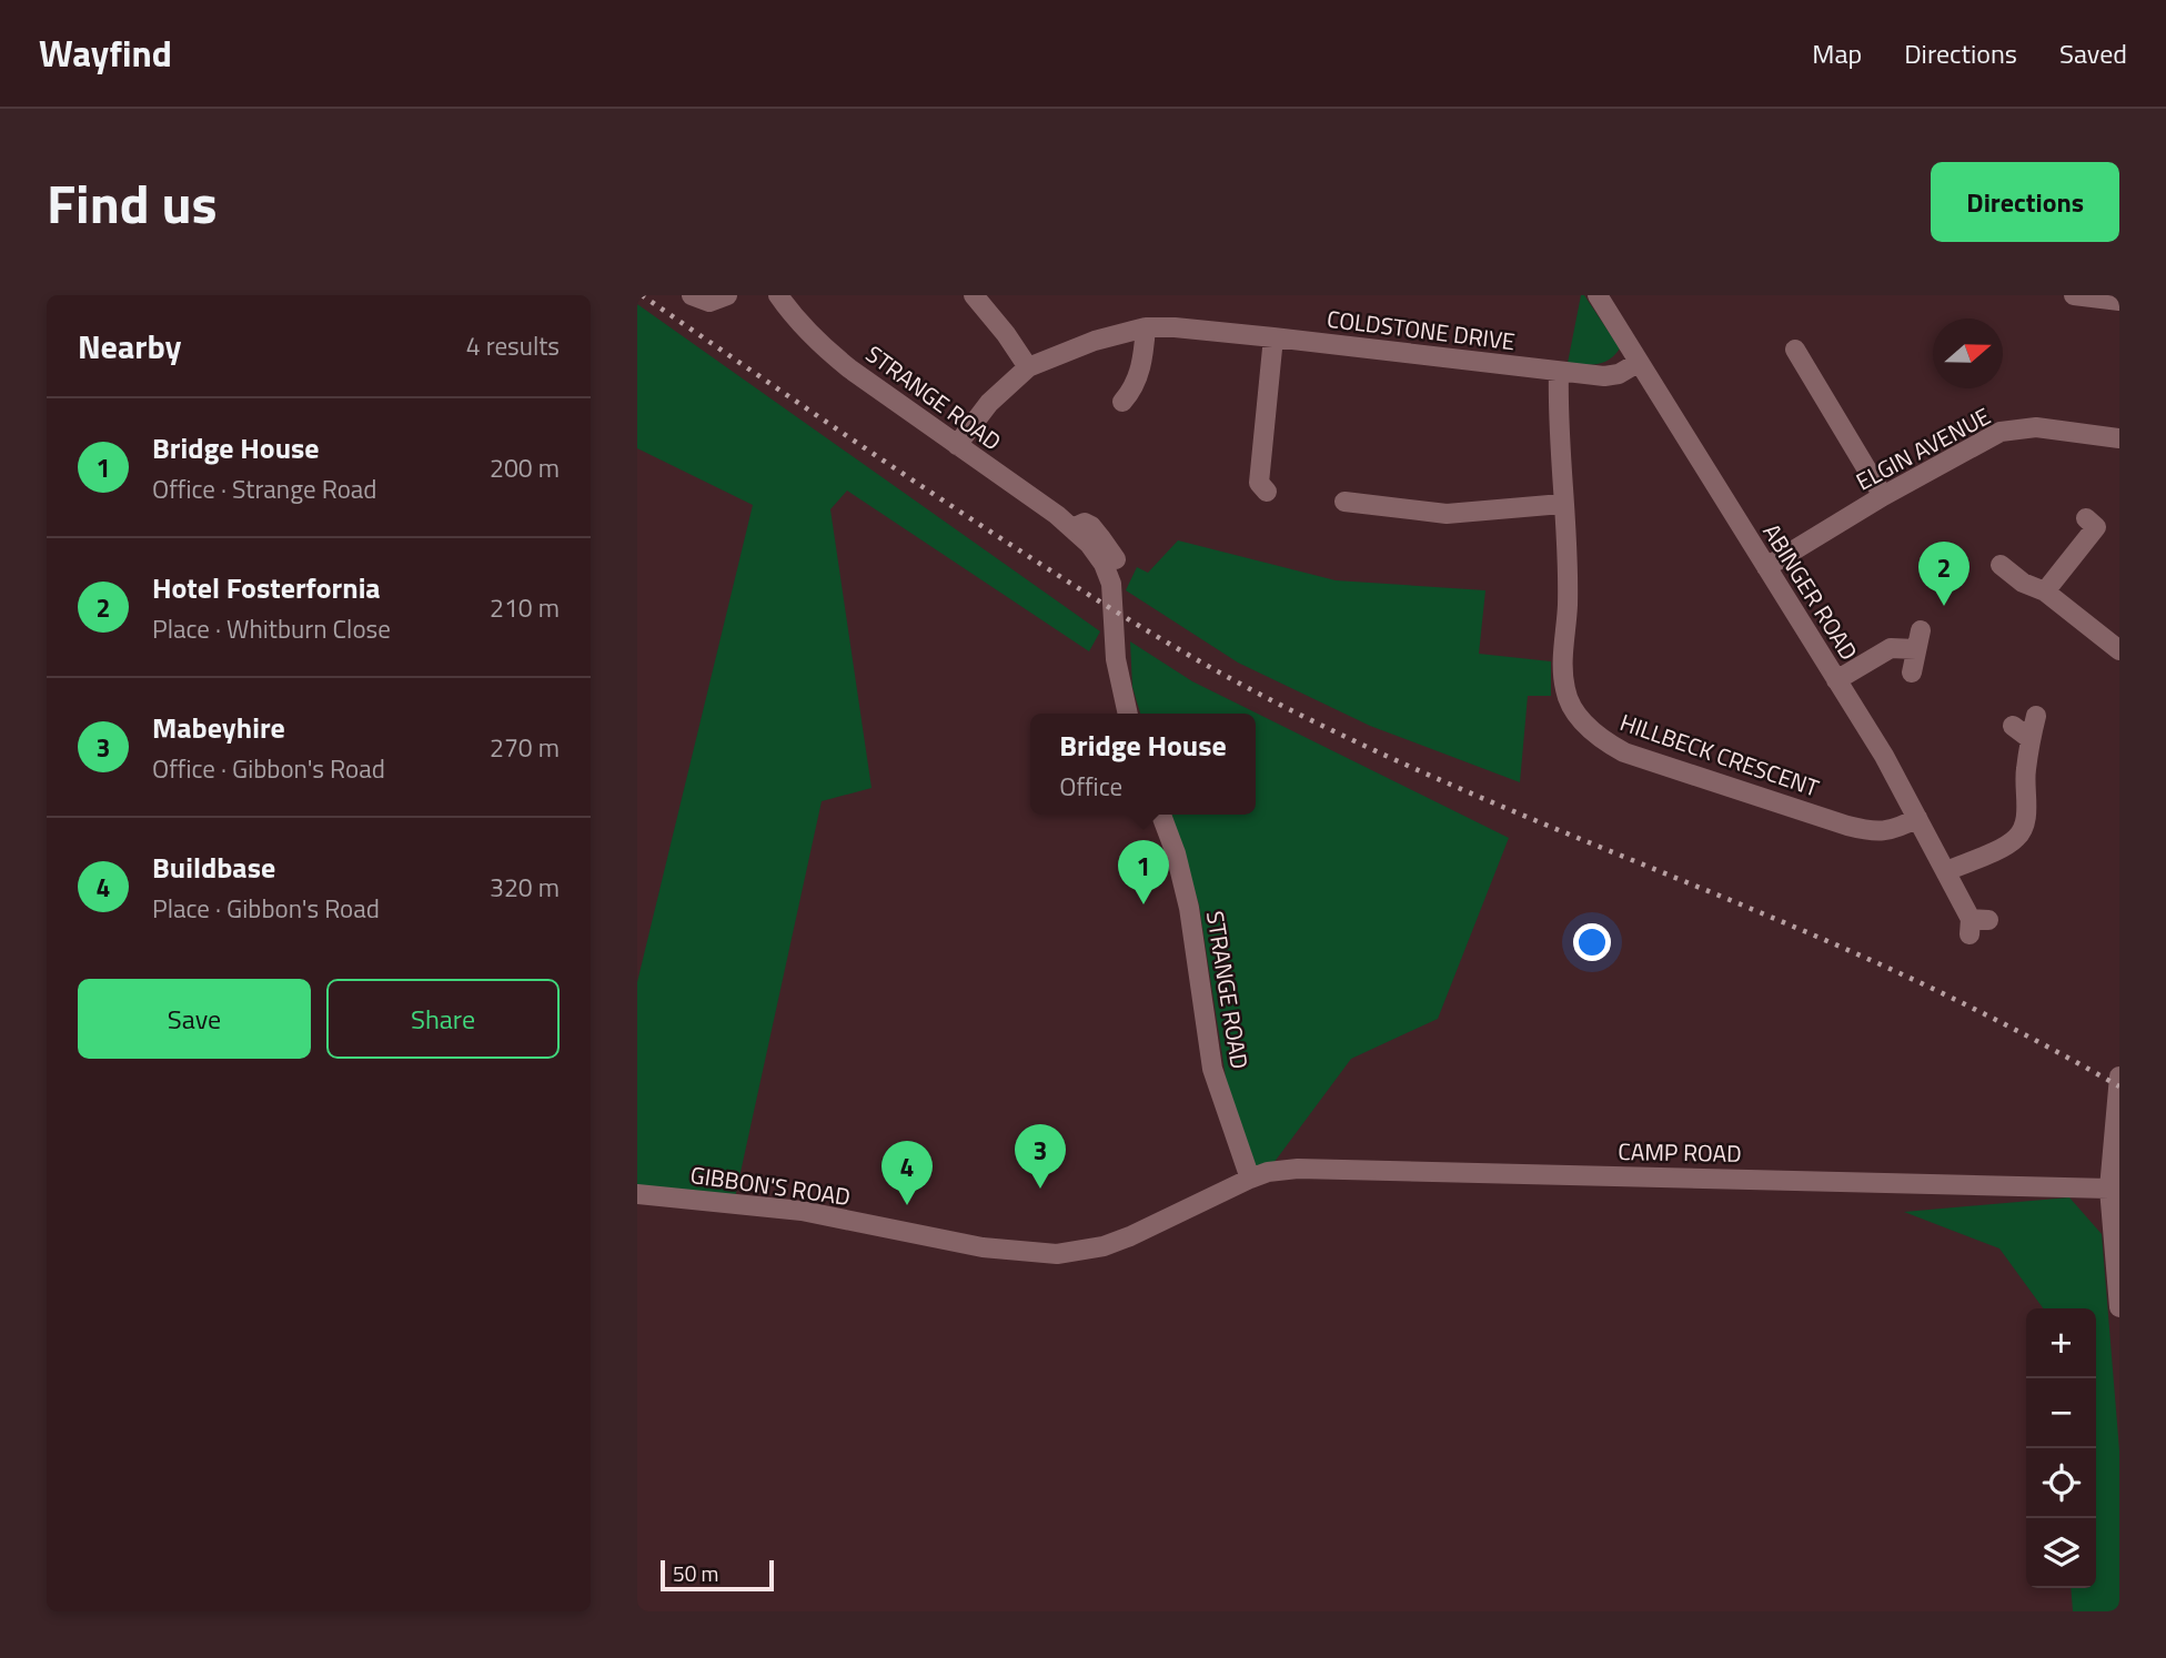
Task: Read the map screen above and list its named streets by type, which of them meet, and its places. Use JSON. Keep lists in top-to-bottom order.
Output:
{
  "streets": {
    "street": [
      "COLDSTONE DRIVE",
      "STRANGE ROAD",
      "ELGIN AVENUE",
      "ABINGER ROAD",
      "HILLBECK CRESCENT",
      "CAMP ROAD",
      "GIBBON'S ROAD"
    ]
  },
  "crossings": [
    ["COLDSTONE DRIVE", "STRANGE ROAD"],
    ["COLDSTONE DRIVE", "ABINGER ROAD"],
    ["COLDSTONE DRIVE", "HILLBECK CRESCENT"],
    ["STRANGE ROAD", "CAMP ROAD"],
    ["STRANGE ROAD", "GIBBON'S ROAD"],
    ["ELGIN AVENUE", "ABINGER ROAD"],
    ["ABINGER ROAD", "HILLBECK CRESCENT"],
    ["CAMP ROAD", "GIBBON'S ROAD"]
  ],
  "scale_bar": "50 m",
  "north": "right",
  "page": {
    "header": "Wayfind",
    "nav": ["Map", "Directions", "Saved"],
    "title": "Find us",
    "buttons": [
      "Directions",
      ["Save", "Share"]
    ],
    "heading": ["Nearby", "4 results"],
    "list": [
      {
        "mark": "1",
        "name": "Bridge House",
        "note": "Office · Strange Road",
        "value": "200 m"
      },
      {
        "mark": "2",
        "name": "Hotel Fosterfornia",
        "note": "Place · Whitburn Close",
        "value": "210 m"
      },
      {
        "mark": "3",
        "name": "Mabeyhire",
        "note": "Office · Gibbon's Road",
        "value": "270 m"
      },
      {
        "mark": "4",
        "name": "Buildbase",
        "note": "Place · Gibbon's Road",
        "value": "320 m"
      }
    ],
    "pins": [
      "2",
      "1",
      "3",
      "4"
    ],
    "popup": ["Bridge House", "Office"],
    "map_buttons": ["+", "−"],
    "scale": "50 m"
  }
}
